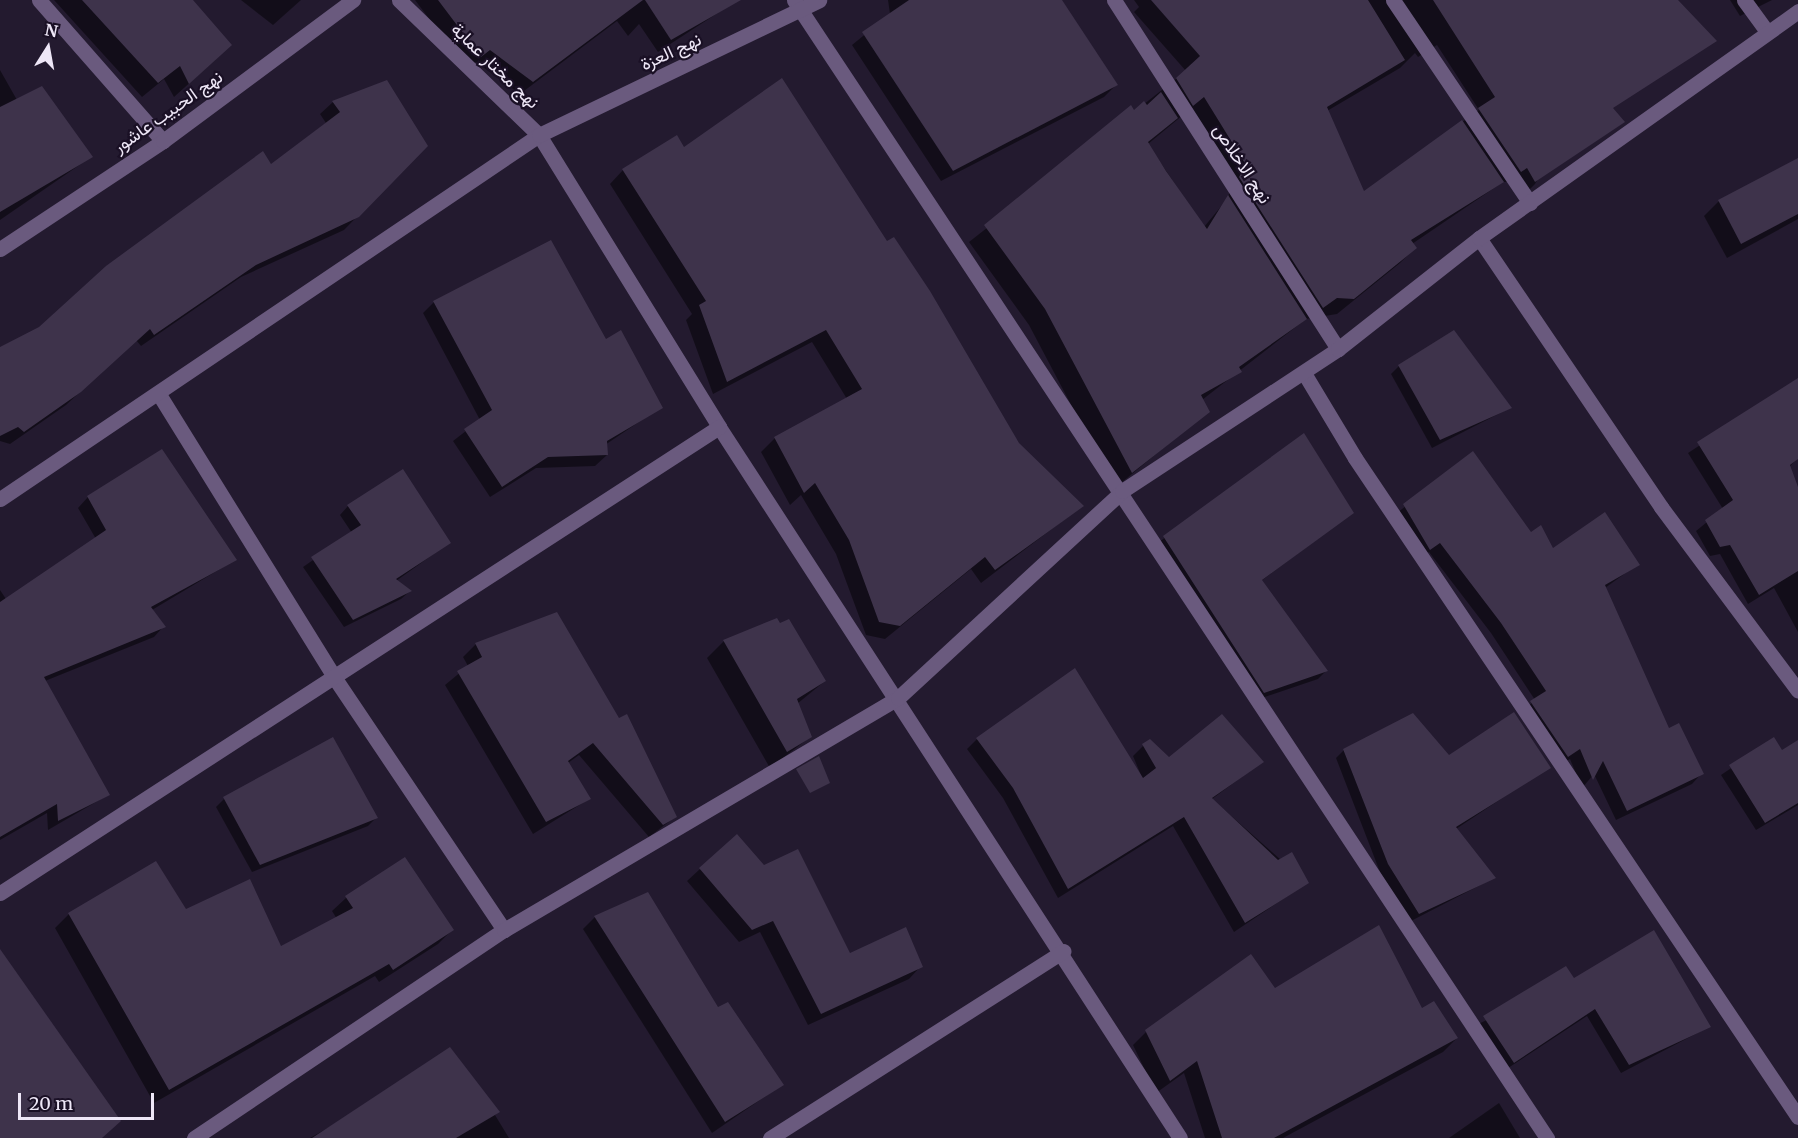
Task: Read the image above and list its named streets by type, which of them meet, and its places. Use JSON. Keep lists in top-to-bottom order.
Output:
{
  "streets": {
    "street": [
      "نهج العزة",
      "نهج مختار عماية",
      "نهج الحبيب عاشور",
      "نهج الاخلاص"
    ]
  },
  "crossings": [
    ["نهج العزة", "نهج مختار عماية"]
  ],
  "scale_bar": "20 m",
  "north": "top"
}
